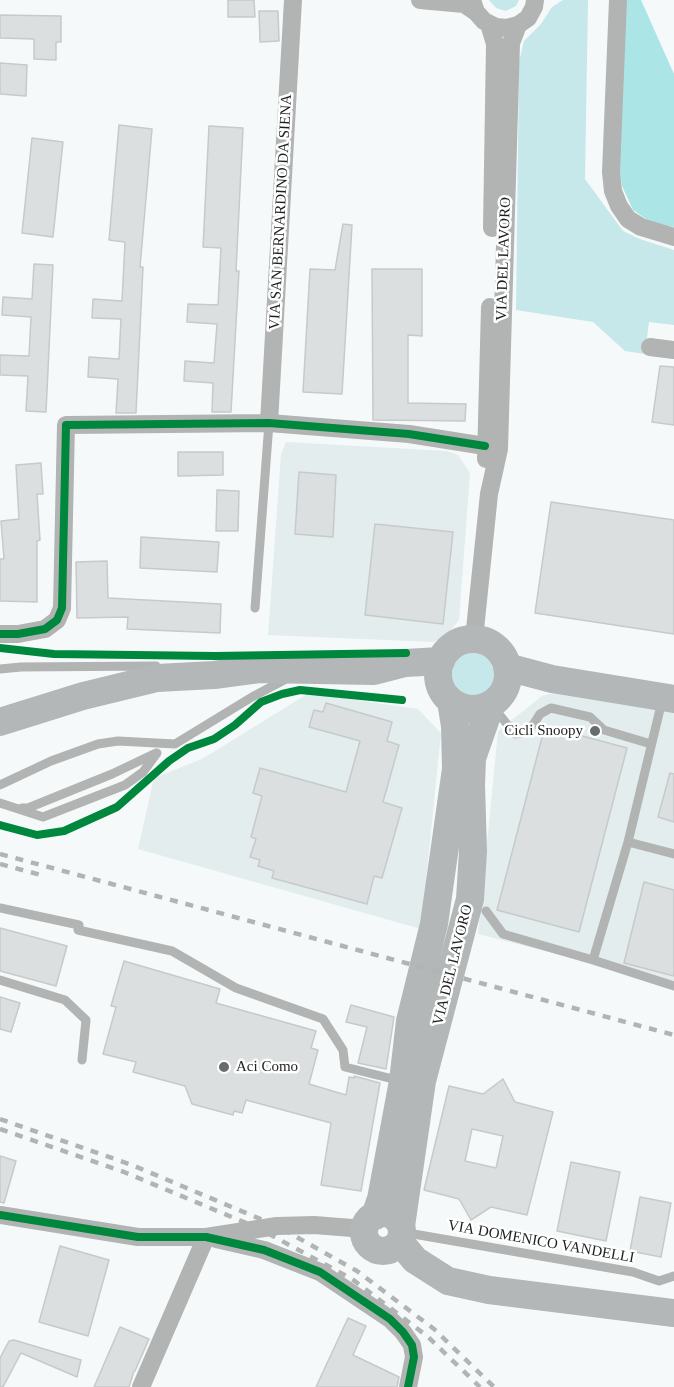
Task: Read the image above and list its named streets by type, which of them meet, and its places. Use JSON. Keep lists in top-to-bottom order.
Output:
{
  "streets": {
    "main road": ["VIA DEL LAVORO"],
    "street": ["VIA SAN BERNARDINO DA SIENA"],
    "lane": ["VIA DOMENICO VANDELLI"]
  },
  "crossings": [
    ["VIA DEL LAVORO", "VIA DOMENICO VANDELLI"]
  ],
  "places": ["Cicli Snoopy", "Aci Como"]
}
